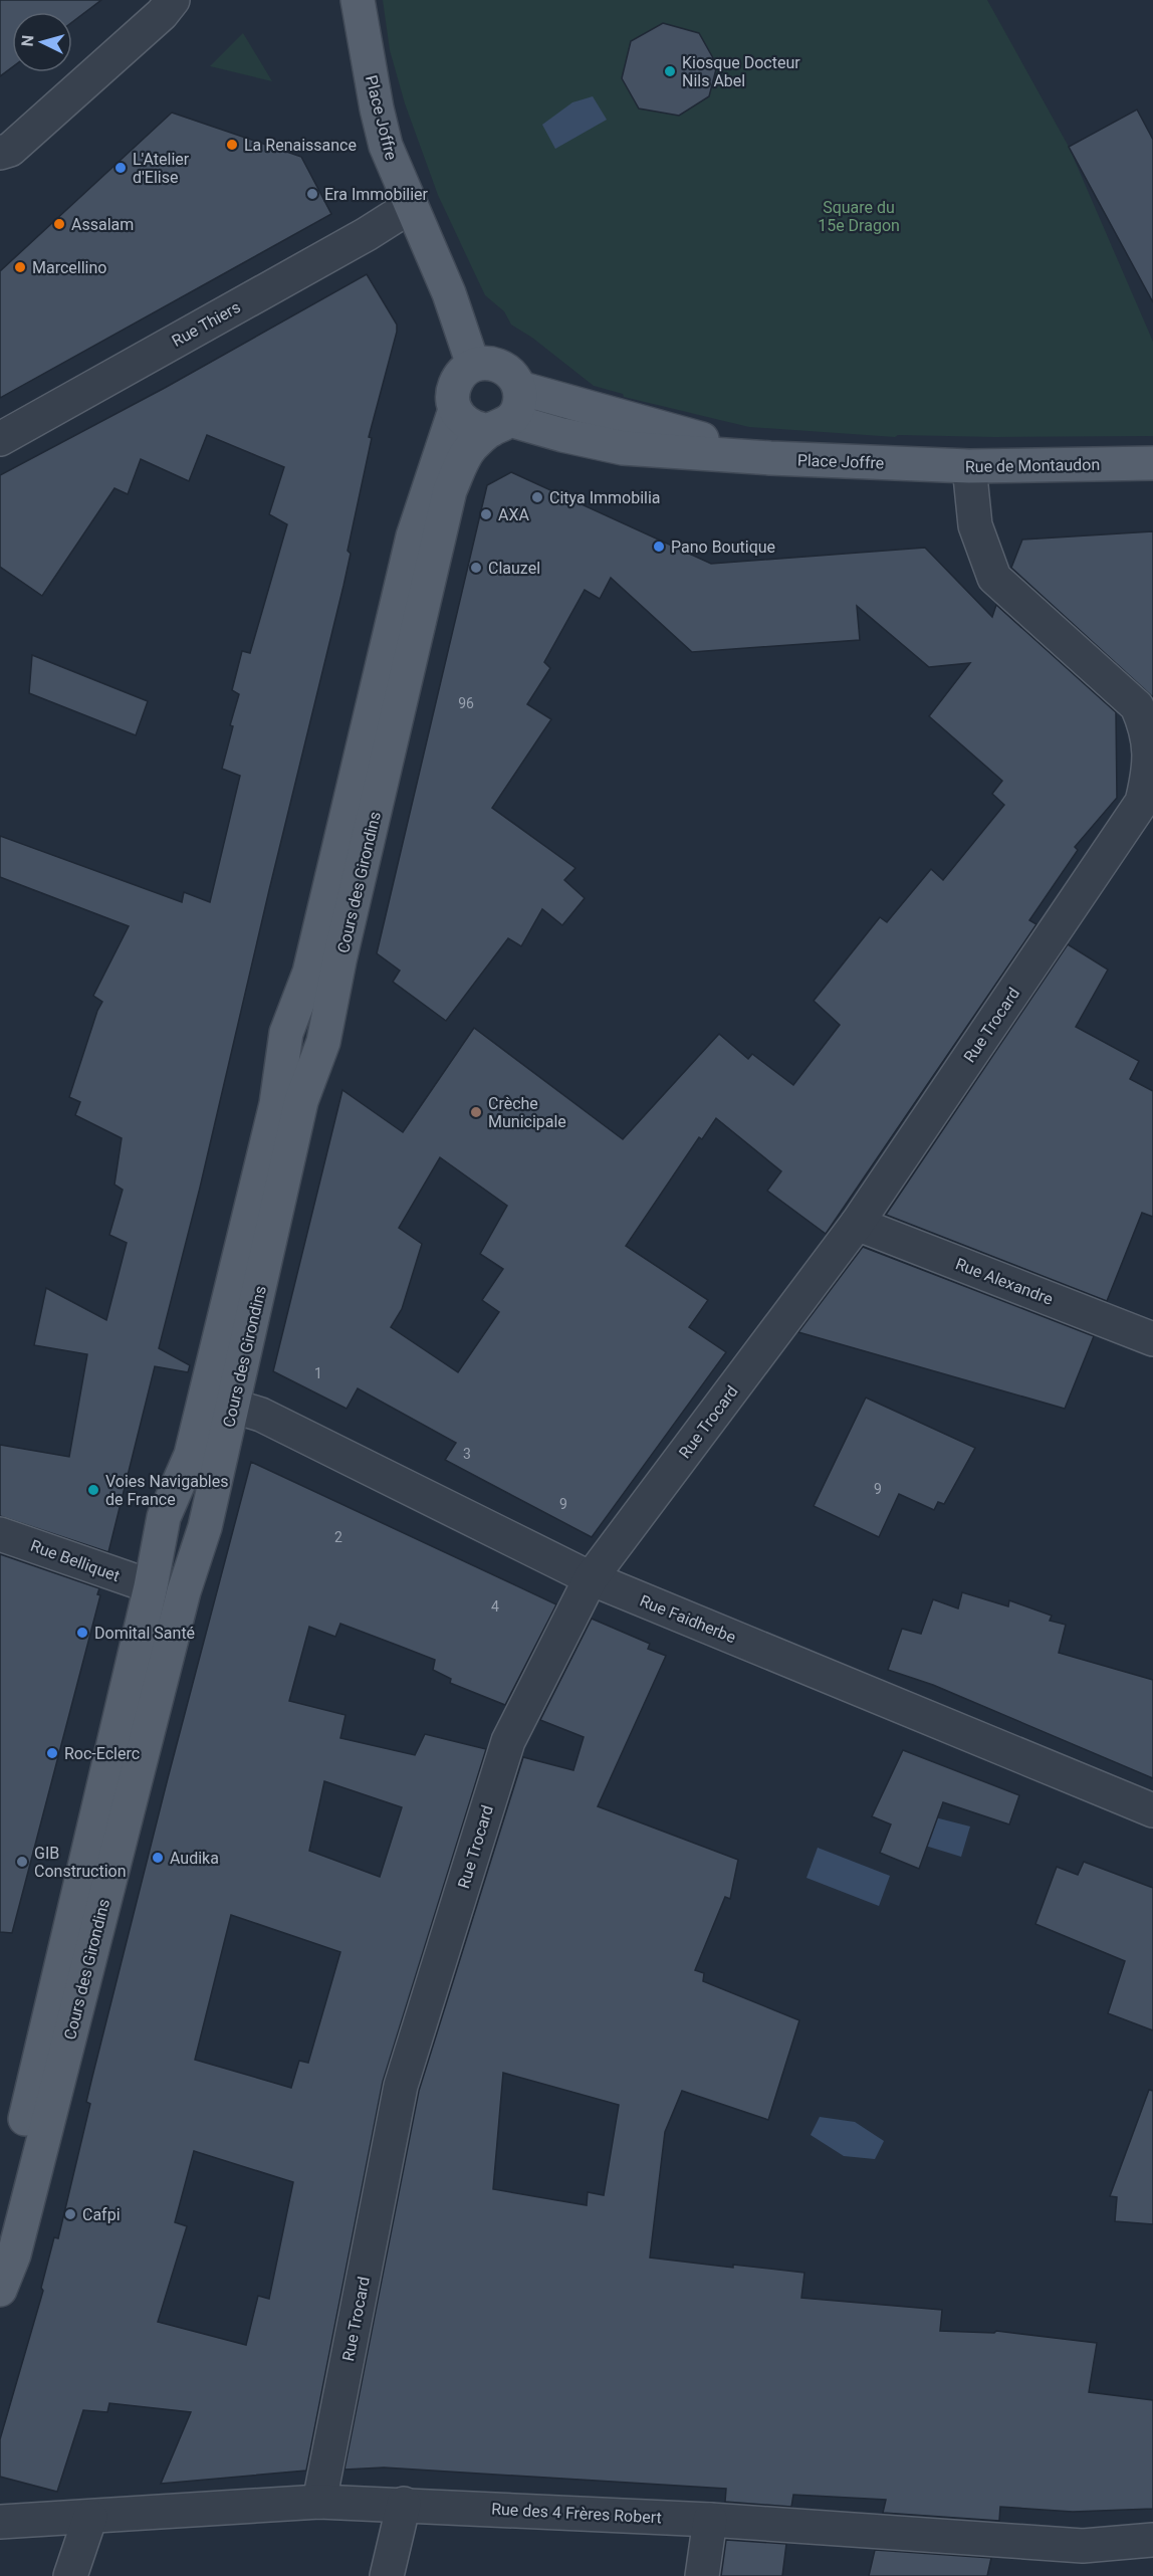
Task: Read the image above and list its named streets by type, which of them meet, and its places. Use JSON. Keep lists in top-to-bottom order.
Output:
{
  "streets": {
    "main road": ["Place Joffre", "Rue de Montaudon", "Cours des Girondins"],
    "street": [
      "Rue Thiers",
      "Rue Trocard",
      "Rue Alexandre",
      "Rue Belliquet",
      "Rue Faidherbe",
      "Rue des 4 Frères Robert"
    ]
  },
  "crossings": [
    ["Place Joffre", "Rue Thiers"],
    ["Place Joffre", "Rue de Montaudon"],
    ["Place Joffre", "Cours des Girondins"],
    ["Rue de Montaudon", "Rue Trocard"],
    ["Cours des Girondins", "Rue Belliquet"],
    ["Cours des Girondins", "Rue Faidherbe"],
    ["Rue Trocard", "Rue Alexandre"],
    ["Rue Trocard", "Rue Faidherbe"],
    ["Rue Trocard", "Rue des 4 Frères Robert"]
  ],
  "parks": ["Square du 15e Dragon"],
  "places": [
    "Kiosque Docteur Nils Abel",
    "La Renaissance",
    "L'Atelier d'Elise",
    "Era Immobilier",
    "Assalam",
    "Marcellino",
    "Citya Immobilia",
    "AXA",
    "Pano Boutique",
    "Clauzel",
    "Crèche Municipale",
    "Voies Navigables de France",
    "Domital Santé",
    "Roc-Eclerc",
    "Audika",
    "GIB Construction",
    "Cafpi"
  ],
  "house_numbers": [
    "96",
    "1",
    "3",
    "9",
    "9",
    "2",
    "4"
  ],
  "north": "left"
}
